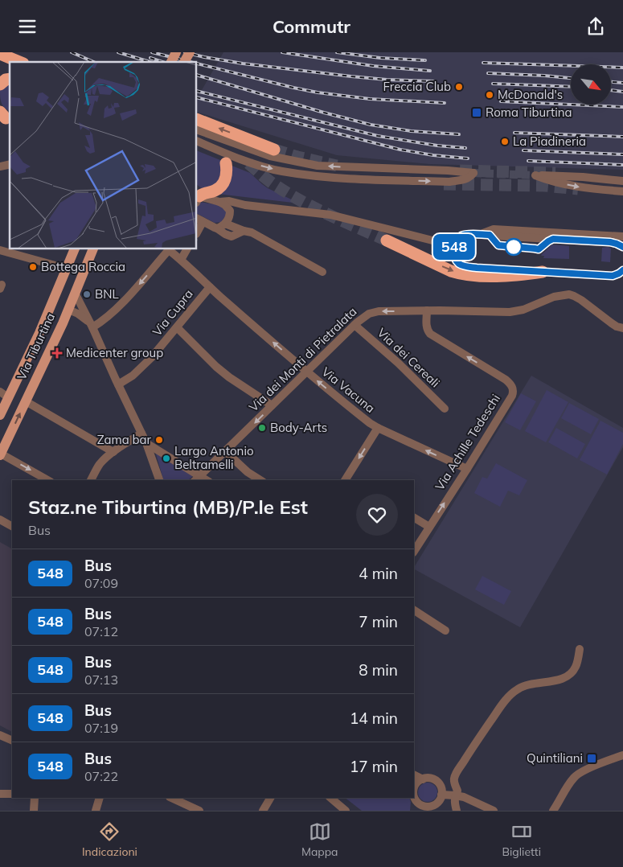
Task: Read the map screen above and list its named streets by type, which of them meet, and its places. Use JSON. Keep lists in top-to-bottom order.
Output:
{
  "streets": {
    "main road": ["Via Tiburtina"],
    "street": [
      "Via Cupra",
      "Via dei Cereali",
      "Via dei Monti di Pietralata",
      "Via Vacuna",
      "Via Achille Tedeschi"
    ]
  },
  "crossings": [
    ["Via Cupra", "Via Vacuna"],
    ["Via dei Cereali", "Via dei Monti di Pietralata"],
    ["Via dei Monti di Pietralata", "Via Vacuna"],
    ["Via dei Monti di Pietralata", "Via Achille Tedeschi"],
    ["Via Vacuna", "Via Achille Tedeschi"]
  ],
  "places": {
    "other": [
      "Freccia Club",
      "McDonald's",
      "La Piadineria",
      "Bottega Roccia",
      "BNL",
      "Body-Arts",
      "Zama bar",
      "Largo Antonio Beltramelli"
    ],
    "transit": ["Roma Tiburtina", "Quintiliani"],
    "health": ["Medicenter group"]
  },
  "lines": ["bus line 548"],
  "north": "bottom right",
  "page": {
    "header": "Commutr",
    "on_map": "548",
    "heading": ["Staz.ne Tiburtina (MB)/P.le Est", "Bus"],
    "list": [
      {
        "mark": "548",
        "name": "Bus",
        "note": "07:09",
        "value": "4 min"
      },
      {
        "mark": "548",
        "name": "Bus",
        "note": "07:12",
        "value": "7 min"
      },
      {
        "mark": "548",
        "name": "Bus",
        "note": "07:13",
        "value": "8 min"
      },
      {
        "mark": "548",
        "name": "Bus",
        "note": "07:19",
        "value": "14 min"
      },
      {
        "mark": "548",
        "name": "Bus",
        "note": "07:22",
        "value": "17 min"
      }
    ],
    "tabs": ["Indicazioni", "Mappa", "Biglietti"]
  }
}
